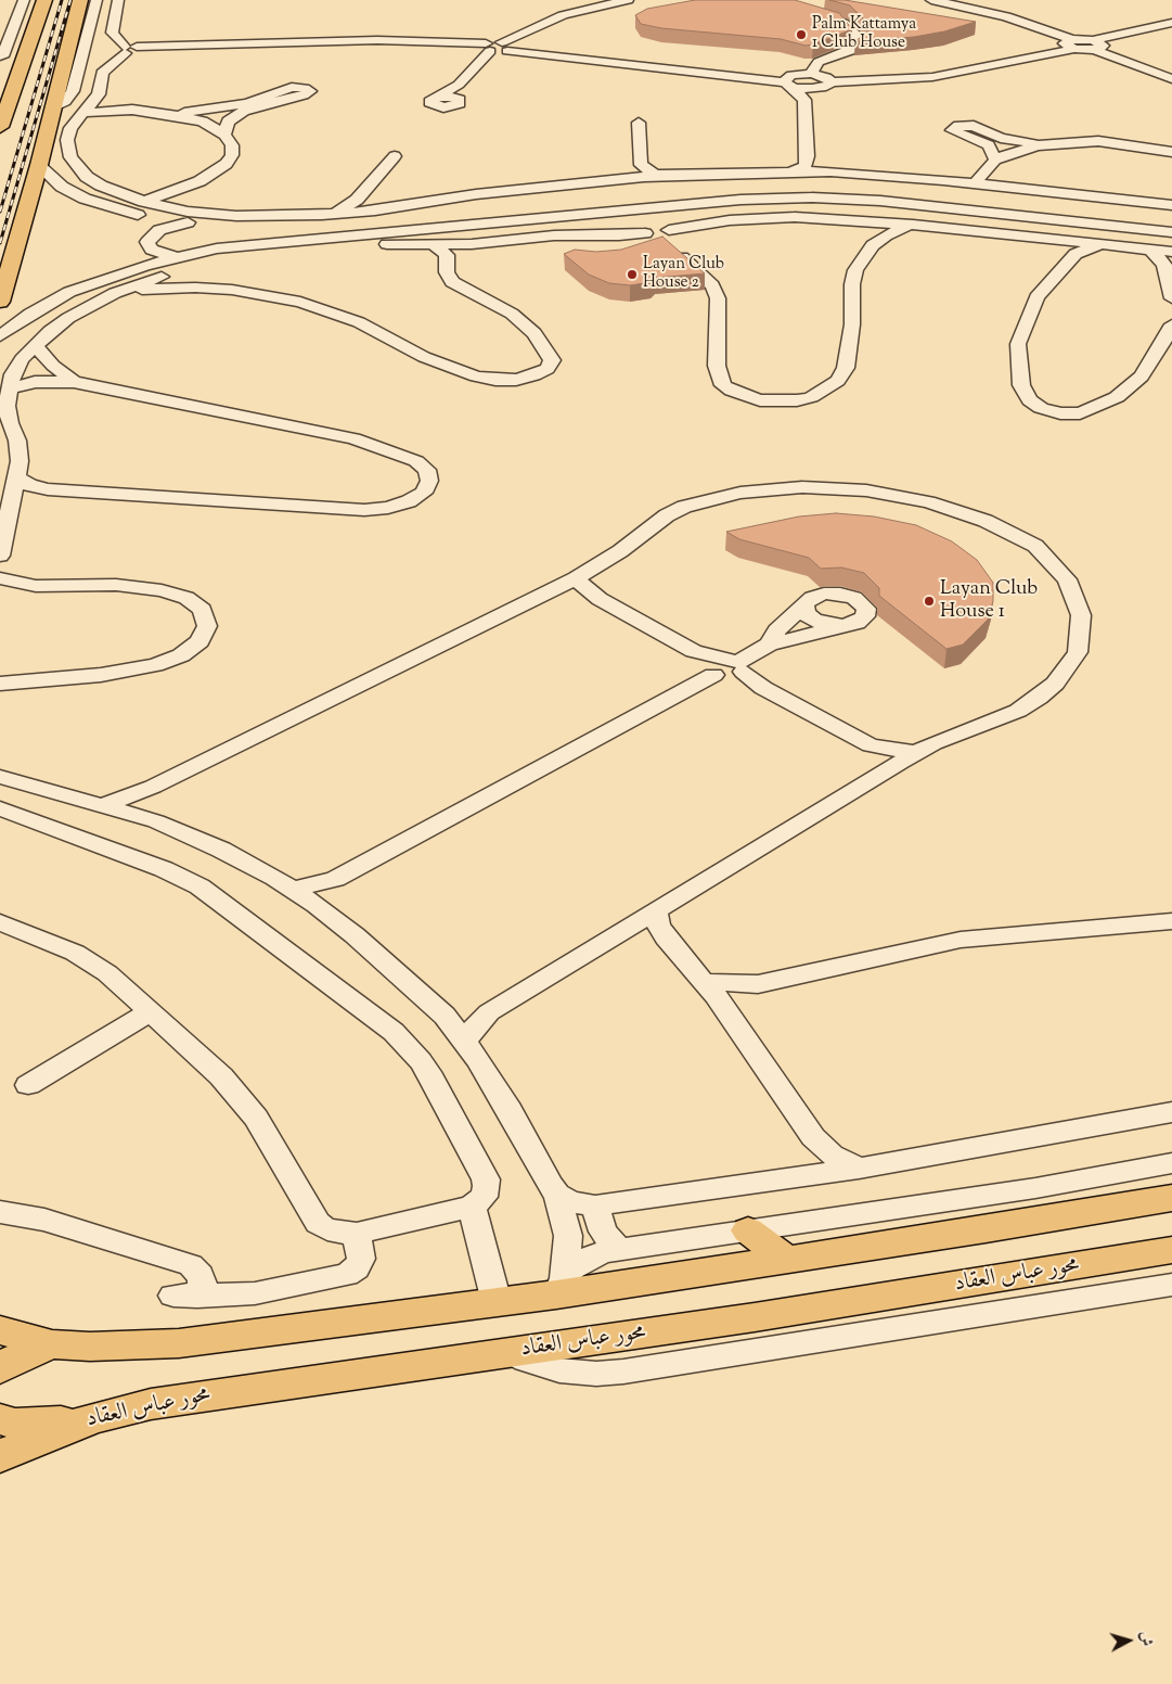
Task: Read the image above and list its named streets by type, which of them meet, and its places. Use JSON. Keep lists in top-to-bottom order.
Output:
{
  "streets": {
    "main road": ["محور عباس العقاد"]
  },
  "places": ["Palm Kattamya 1 Club House", "Layan Club House 2", "Layan Club House 1"],
  "north": "right"
}
